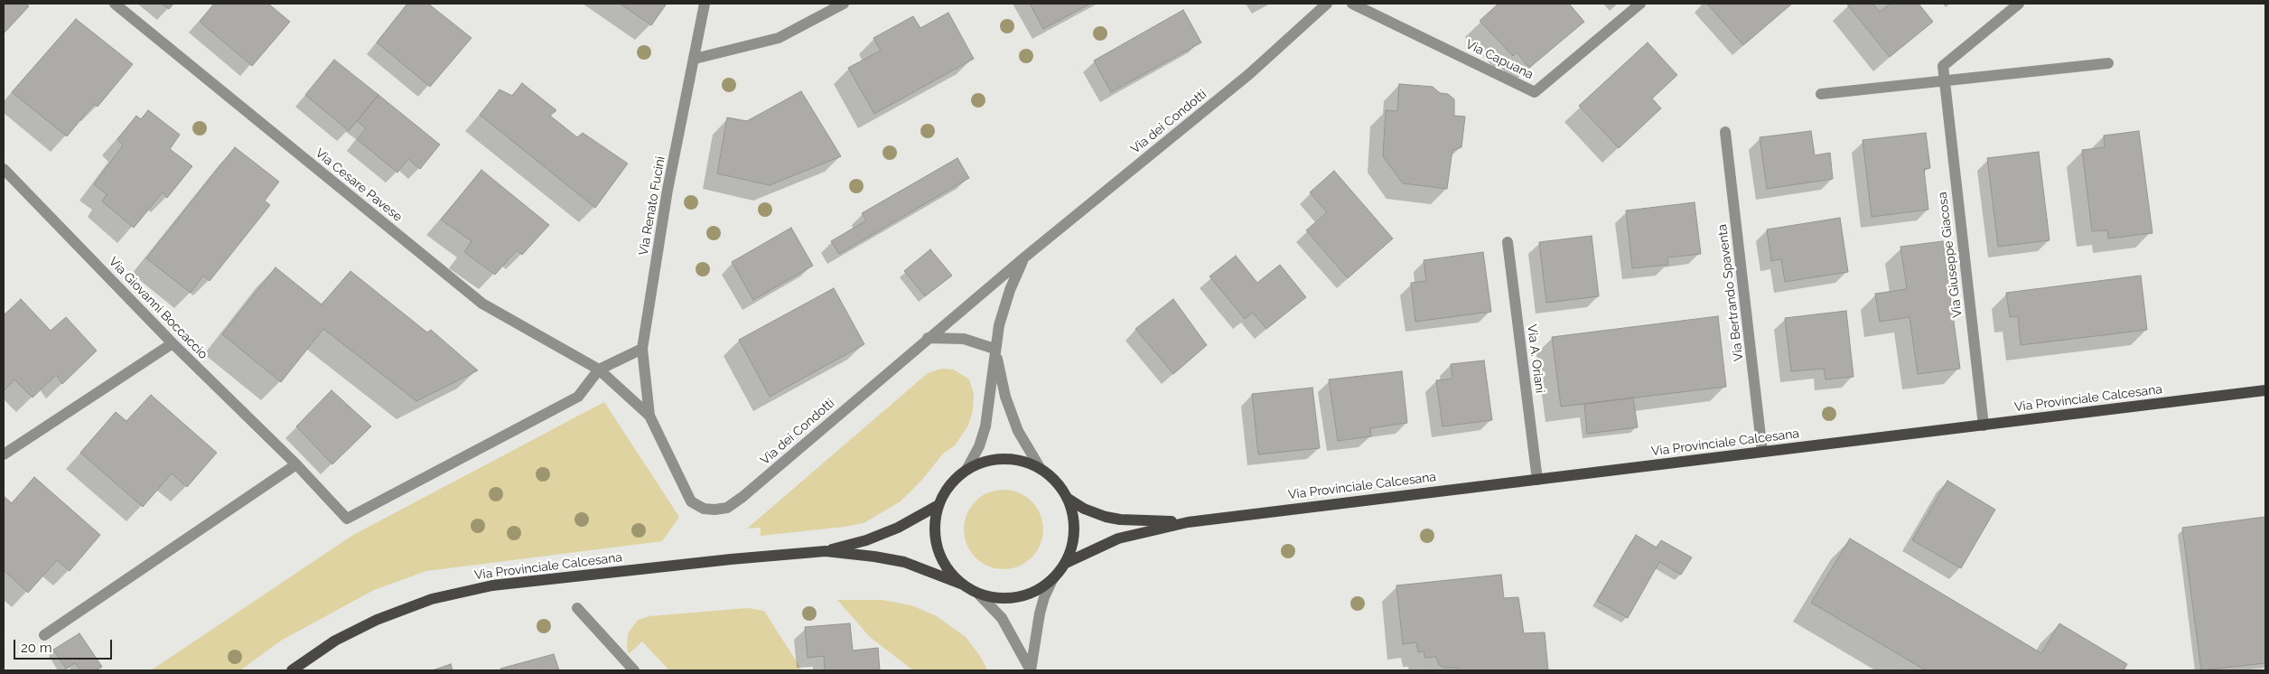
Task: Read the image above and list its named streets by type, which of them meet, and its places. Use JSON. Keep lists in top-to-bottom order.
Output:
{
  "streets": {
    "main road": ["Via Provinciale Calcesana"],
    "street": [
      "Via Capuana",
      "Via dei Condotti",
      "Via Cesare Pavese",
      "Via Renato Fucini",
      "Via Giuseppe Giacosa",
      "Via Bertrando Spaventa",
      "Via Giovanni Boccaccio",
      "Via A. Oriani"
    ]
  },
  "crossings": [
    ["Via dei Condotti", "Via Cesare Pavese"],
    ["Via dei Condotti", "Via Renato Fucini"],
    ["Via dei Condotti", "Via Provinciale Calcesana"],
    ["Via Cesare Pavese", "Via Renato Fucini"],
    ["Via Cesare Pavese", "Via Giovanni Boccaccio"],
    ["Via Giuseppe Giacosa", "Via Provinciale Calcesana"],
    ["Via Bertrando Spaventa", "Via Provinciale Calcesana"],
    ["Via A. Oriani", "Via Provinciale Calcesana"]
  ],
  "scale_bar": "20 m"
}
